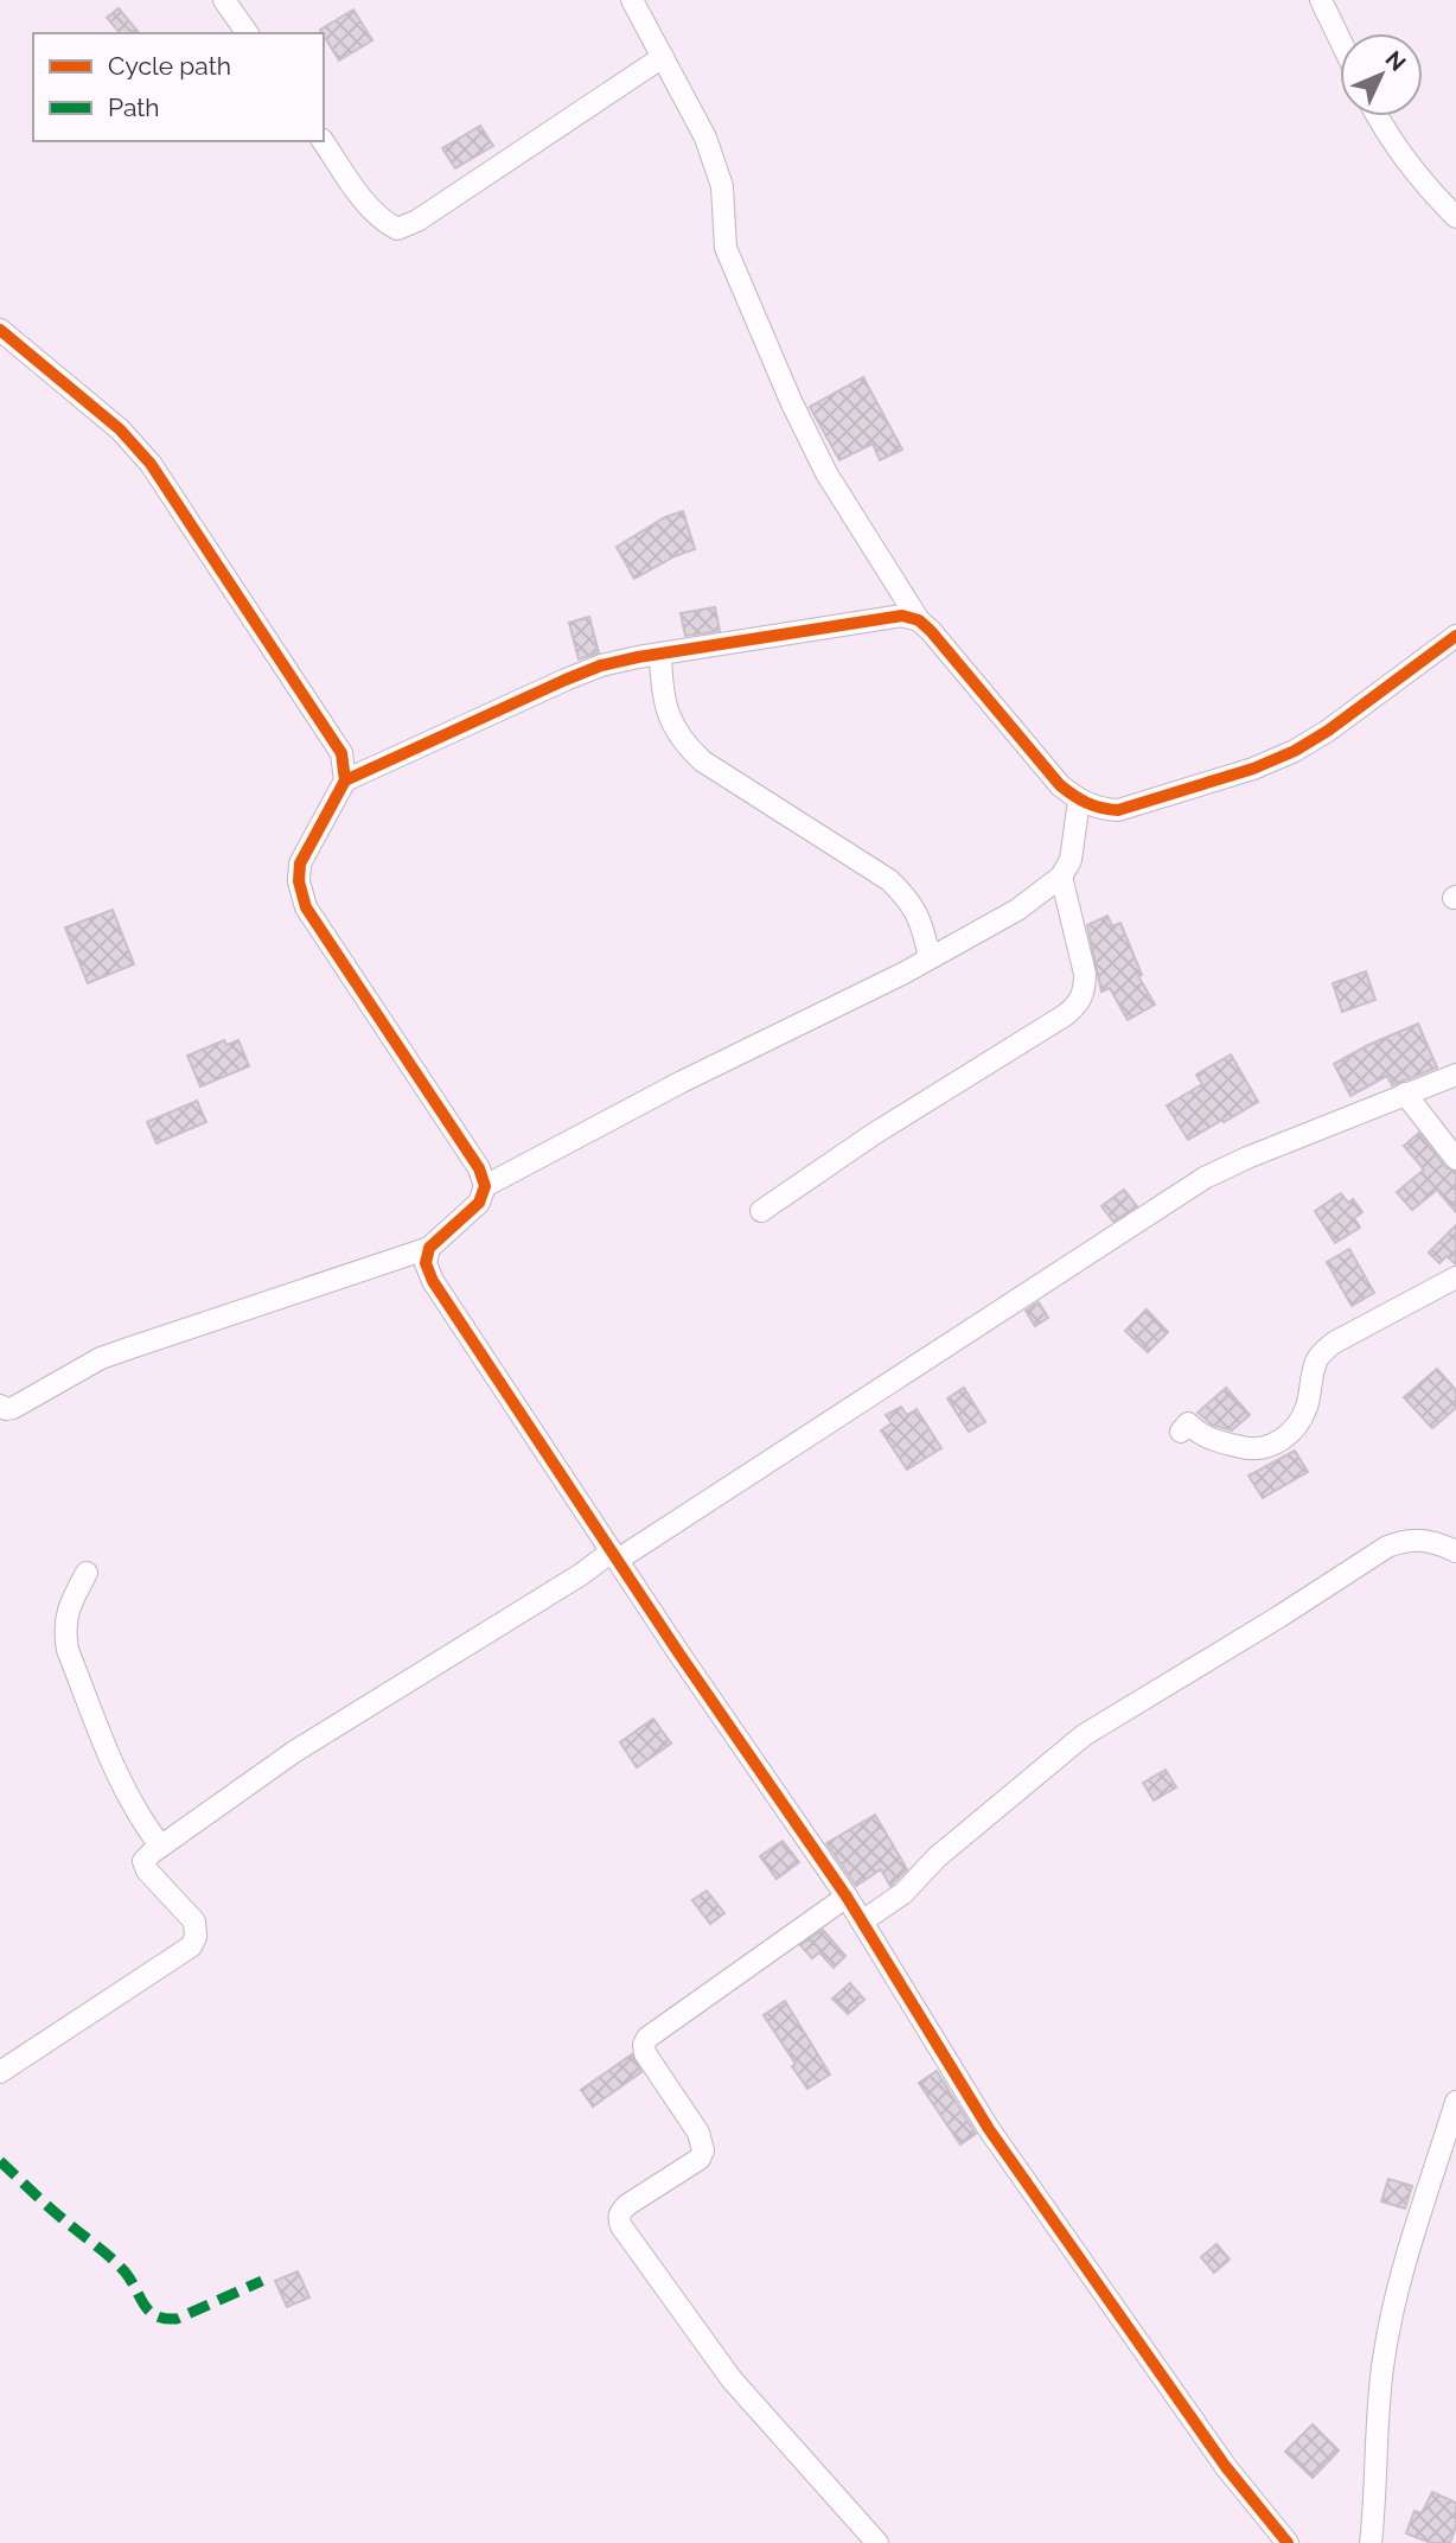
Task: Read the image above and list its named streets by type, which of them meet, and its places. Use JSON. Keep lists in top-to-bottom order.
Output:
{
  "legend": ["Cycle path", "Path"],
  "north": "top right"
}
